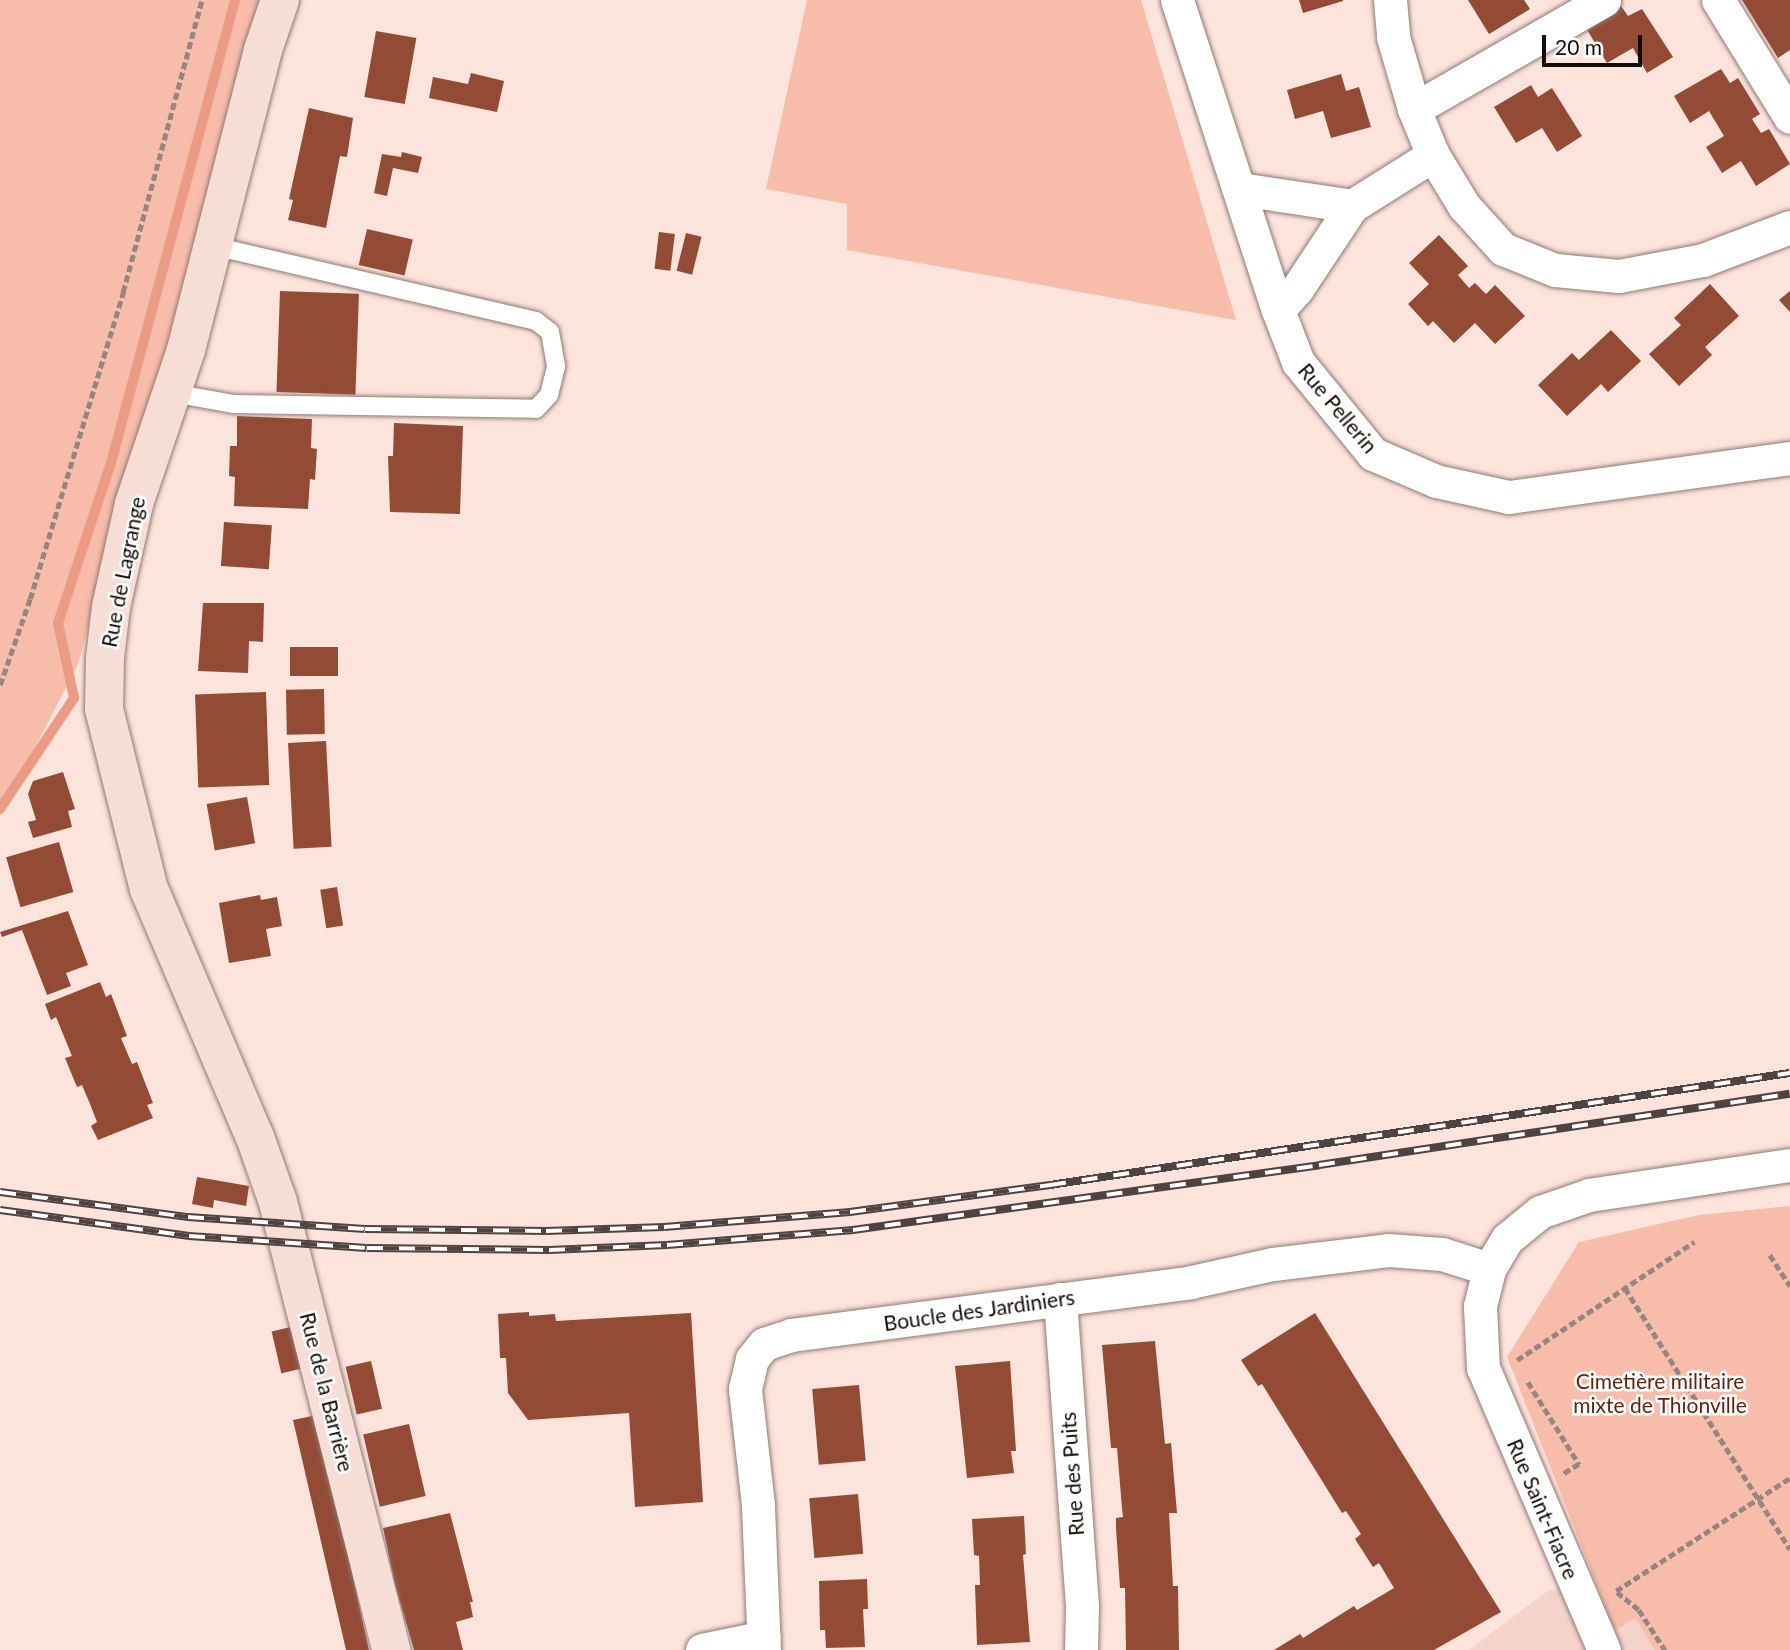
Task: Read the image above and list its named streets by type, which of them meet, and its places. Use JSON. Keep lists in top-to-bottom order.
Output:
{
  "streets": {
    "street": [
      "Rue Pellerin",
      "Rue de Lagrange",
      "Boucle des Jardiniers",
      "Rue de la Barrière",
      "Rue des Puits",
      "Rue Saint-Fiacre"
    ]
  },
  "crossings": [
    ["Rue de Lagrange", "Rue de la Barrière"],
    ["Boucle des Jardiniers", "Rue des Puits"],
    ["Boucle des Jardiniers", "Rue Saint-Fiacre"]
  ],
  "parks": ["Cimetière militaire mixte de Thionville"],
  "scale_bar": "20 m"
}
